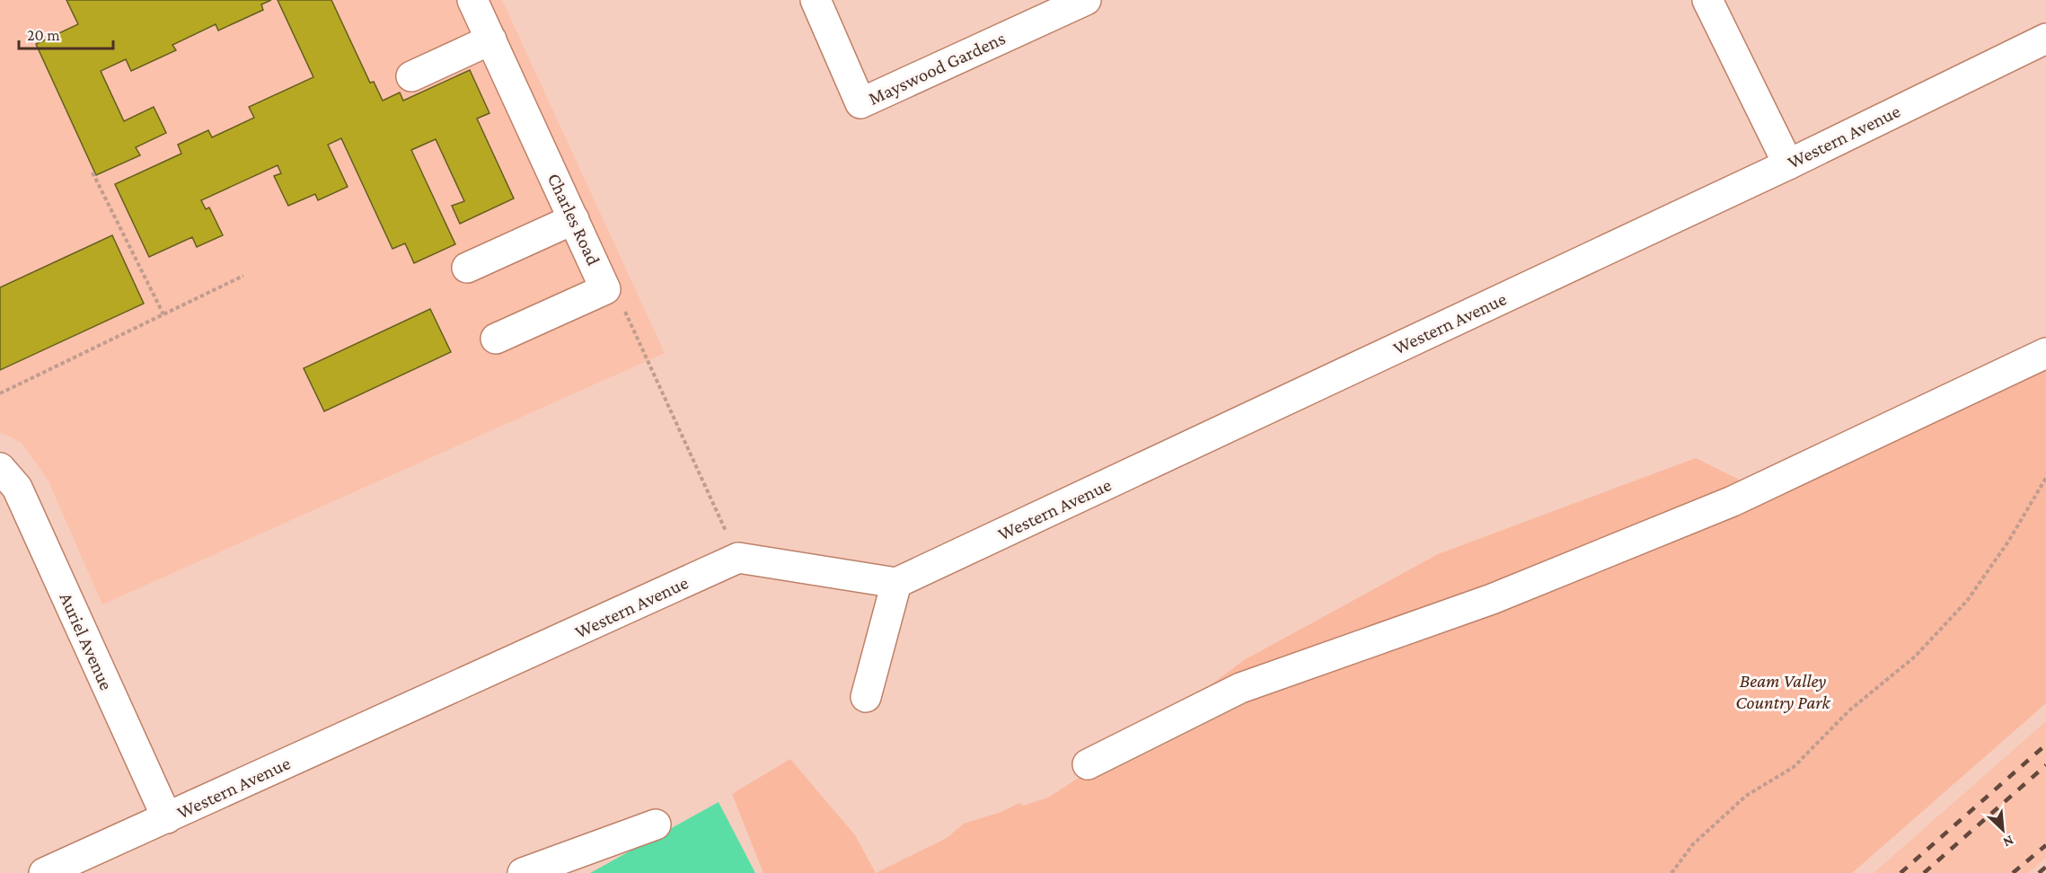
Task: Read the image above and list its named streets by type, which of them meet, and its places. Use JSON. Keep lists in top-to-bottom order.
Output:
{
  "streets": {
    "street": [
      "Mayswood Gardens",
      "Western Avenue",
      "Charles Road",
      "Auriel Avenue"
    ]
  },
  "crossings": [
    ["Western Avenue", "Auriel Avenue"]
  ],
  "parks": ["Beam Valley Country Park"],
  "scale_bar": "20 m",
  "north": "bottom right"
}
